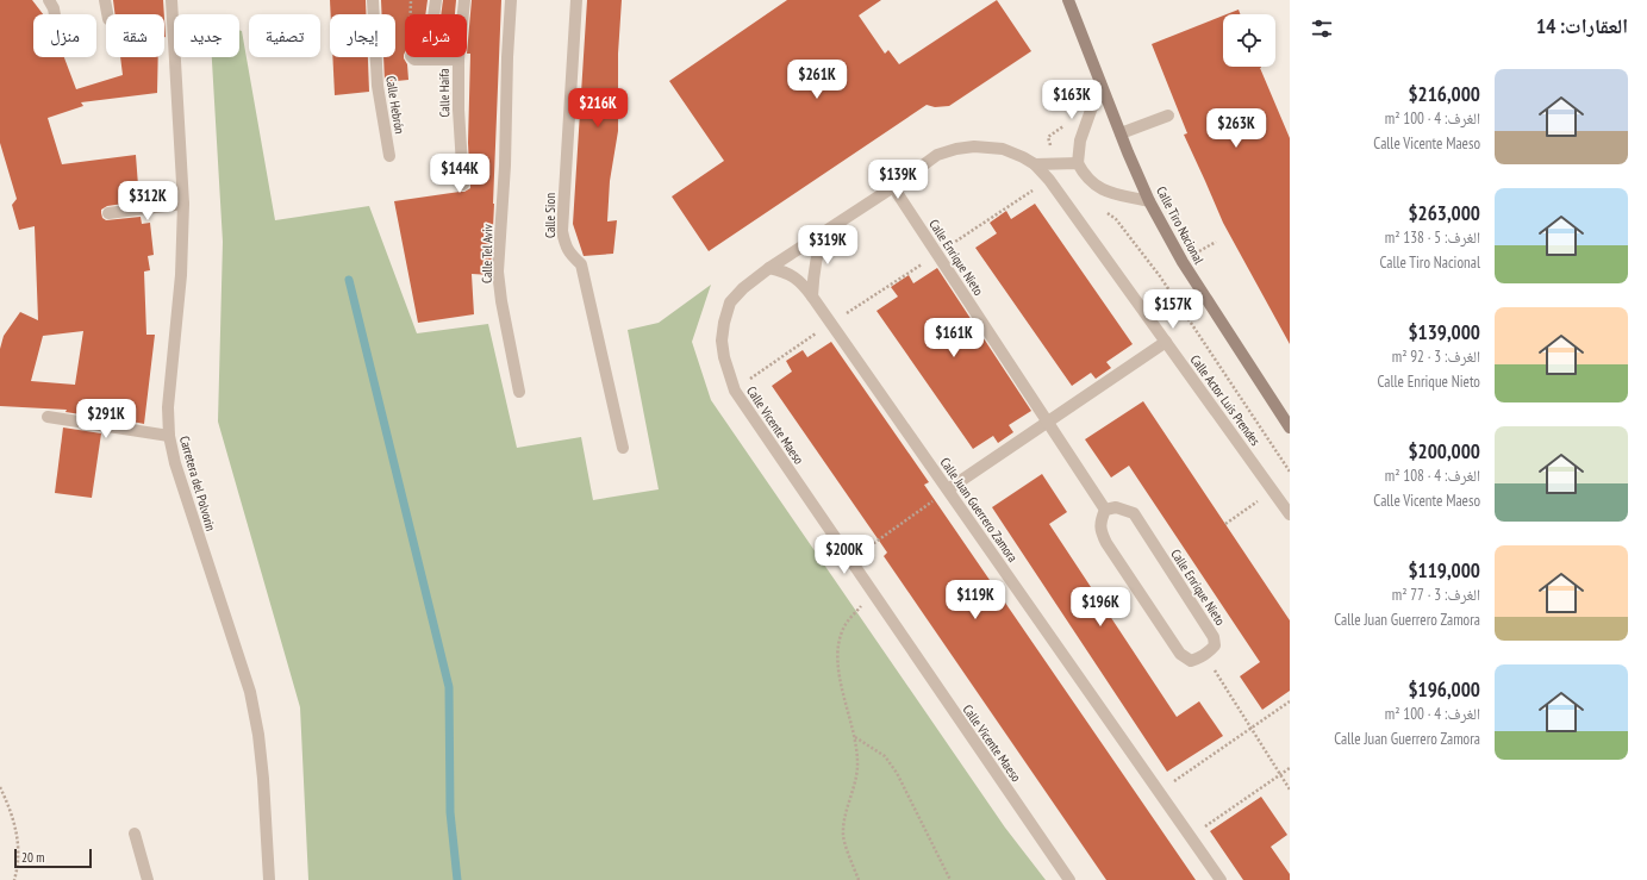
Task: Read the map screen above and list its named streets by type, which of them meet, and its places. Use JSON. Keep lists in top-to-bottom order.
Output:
{
  "streets": {
    "main road": ["Calle Tiro Nacional"],
    "street": [
      "Calle Haifa",
      "Calle Hebrón",
      "Calle Sion",
      "Calle Tel Aviv",
      "Calle Enrique Nieto",
      "Calle Actor Luis Prendes",
      "Calle Vicente Maeso",
      "Carretera del Polvorin",
      "Calle Juan Guerrero Zamora"
    ]
  },
  "crossings": [
    ["Calle Enrique Nieto", "Calle Vicente Maeso"],
    ["Calle Actor Luis Prendes", "Calle Vicente Maeso"],
    ["Calle Vicente Maeso", "Calle Juan Guerrero Zamora"]
  ],
  "scale_bar": "20 m",
  "page": {
    "heading": "العقارات: 14",
    "chip": [
      "شراء",
      "إيجار",
      "تصفية",
      "جديد",
      "شقة",
      "منزل"
    ],
    "list": [
      {
        "name": "$216,000",
        "note": "الغرف: 4 · 100 m² · Calle Vicente Maeso"
      },
      {
        "name": "$263,000",
        "note": "الغرف: 5 · 138 m² · Calle Tiro Nacional"
      },
      {
        "name": "$139,000",
        "note": "الغرف: 3 · 92 m² · Calle Enrique Nieto"
      },
      {
        "name": "$200,000",
        "note": "الغرف: 4 · 108 m² · Calle Vicente Maeso"
      },
      {
        "name": "$119,000",
        "note": "الغرف: 3 · 77 m² · Calle Juan Guerrero Zamora"
      },
      {
        "name": "$196,000",
        "note": "الغرف: 4 · 100 m² · Calle Juan Guerrero Zamora"
      }
    ],
    "price": [
      "$261K",
      "$163K",
      "$216K",
      "$263K",
      "$144K",
      "$139K",
      "$312K",
      "$319K",
      "$157K",
      "$161K",
      "$291K",
      "$200K",
      "$119K",
      "$196K"
    ],
    "scale": "20 m"
  }
}
